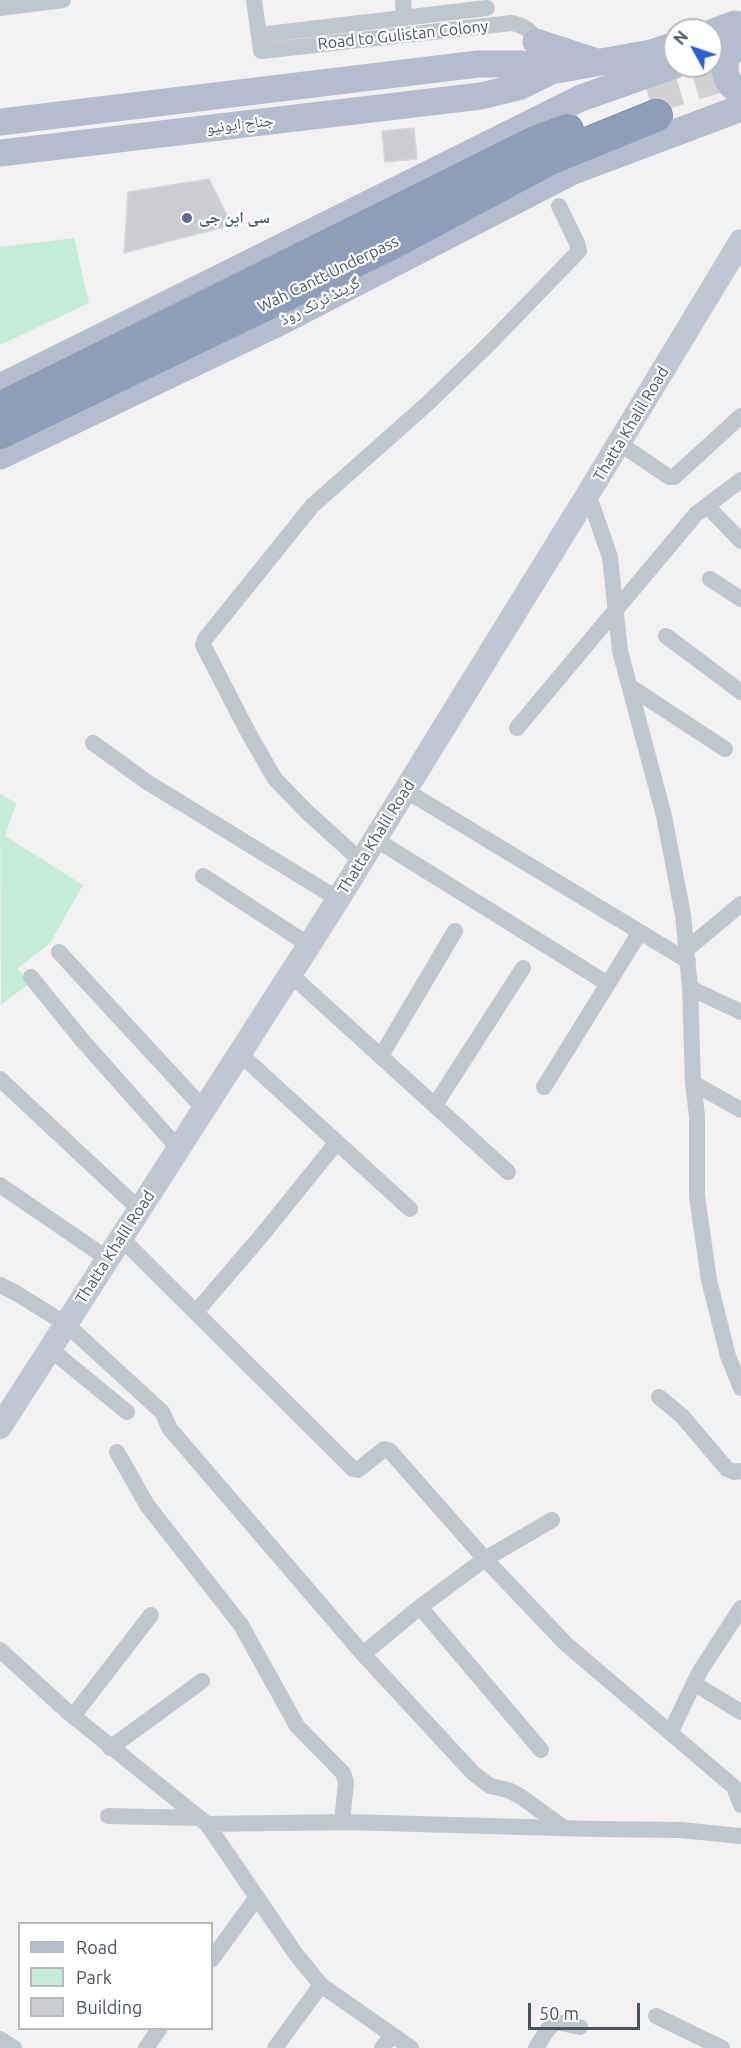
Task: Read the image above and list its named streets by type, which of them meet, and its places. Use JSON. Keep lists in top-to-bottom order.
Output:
{
  "streets": {
    "highway": ["Wah Cantt Underpass"],
    "main road": ["جناح ایونیو", "گرینڈ ٹرنک روڈ"],
    "street": ["Road to Gulistan Colony", "Thatta Khalil Road"]
  },
  "crossings": [
    ["Road to Gulistan Colony", "جناح ایونیو"]
  ],
  "places": ["سی این جی"],
  "legend": ["Road", "Park", "Building"],
  "scale_bar": "50 m",
  "north": "top left"
}
